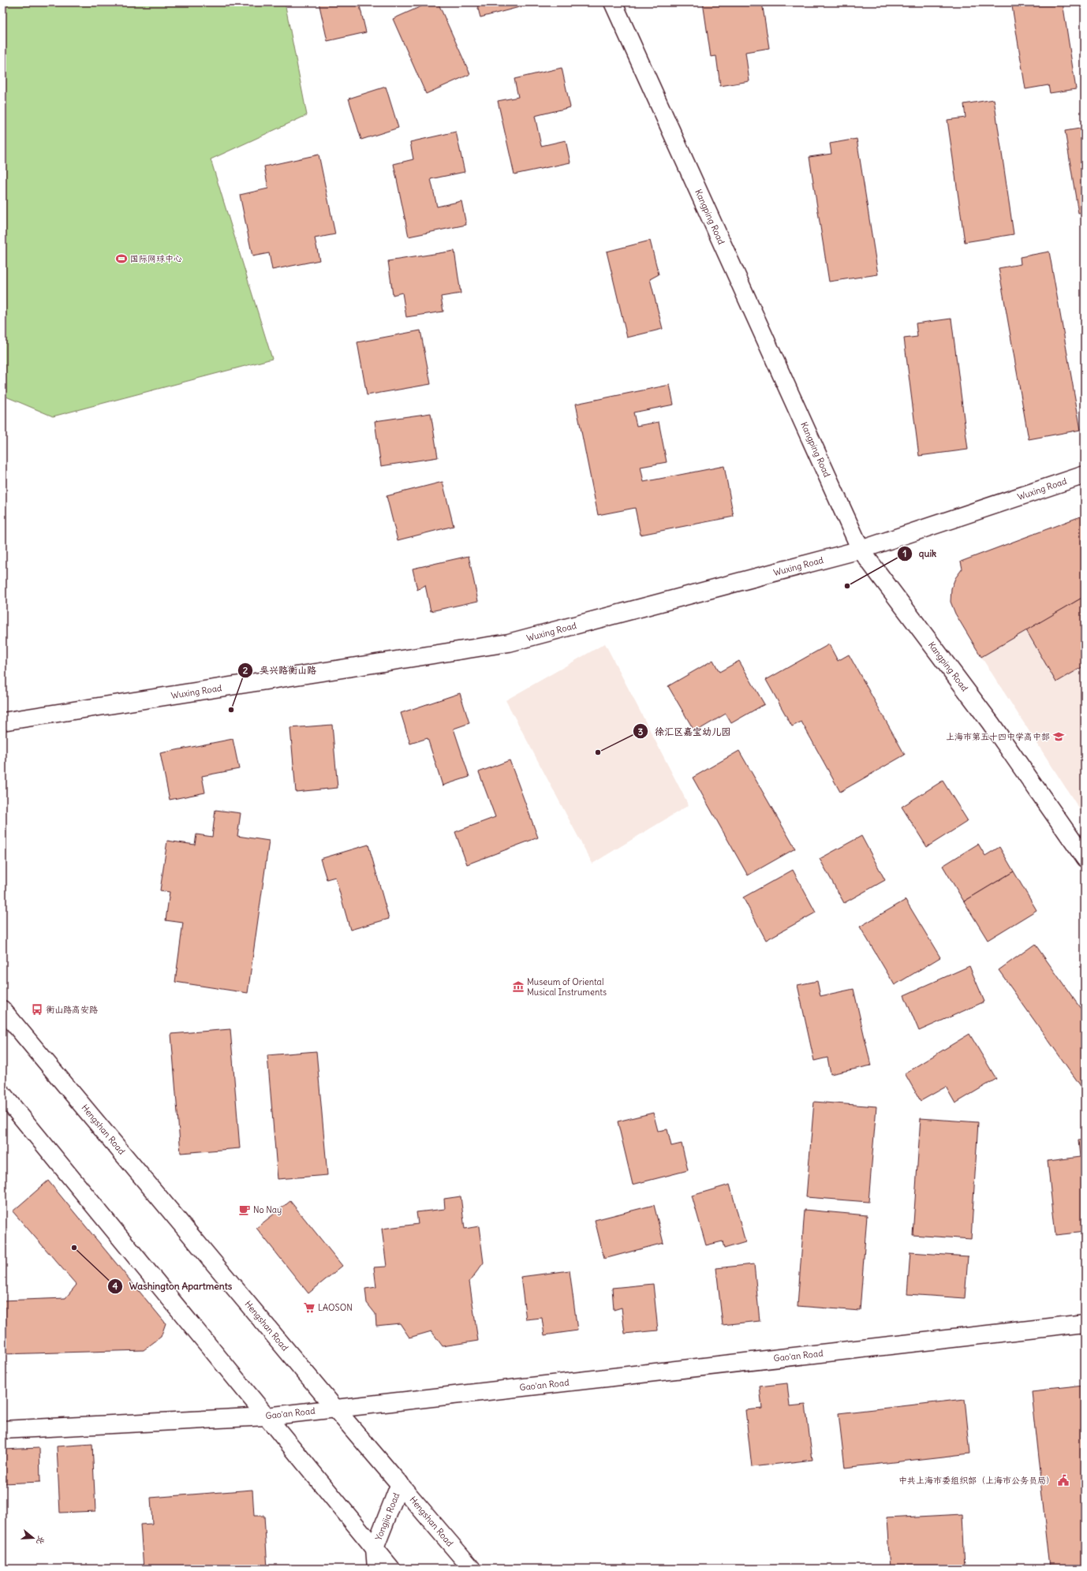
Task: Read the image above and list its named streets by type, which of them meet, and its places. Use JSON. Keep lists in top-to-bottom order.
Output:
{
  "streets": {
    "street": [
      "Kangping Road",
      "Wuxing Road",
      "Hengshan Road",
      "Gao'an Road",
      "Yongjia Road"
    ]
  },
  "crossings": [
    ["Kangping Road", "Wuxing Road"],
    ["Hengshan Road", "Gao'an Road"],
    ["Hengshan Road", "Yongjia Road"]
  ],
  "places": {
    "sports": ["国际网球中心"],
    "other": [
      "quik",
      "吴兴路衡山路",
      "徐汇区嘉宝幼儿园",
      "Washington Apartments"
    ],
    "school or university": ["上海市第五十四中学高中部"],
    "museum": ["Museum of Oriental Musical Instruments"],
    "bus stop": ["衡山路高安路"],
    "cafe": ["No Nay"],
    "supermarket": ["LAOSON"],
    "public building": ["中共上海市委组织部（上海市公务员局）"]
  },
  "north": "right"
}
